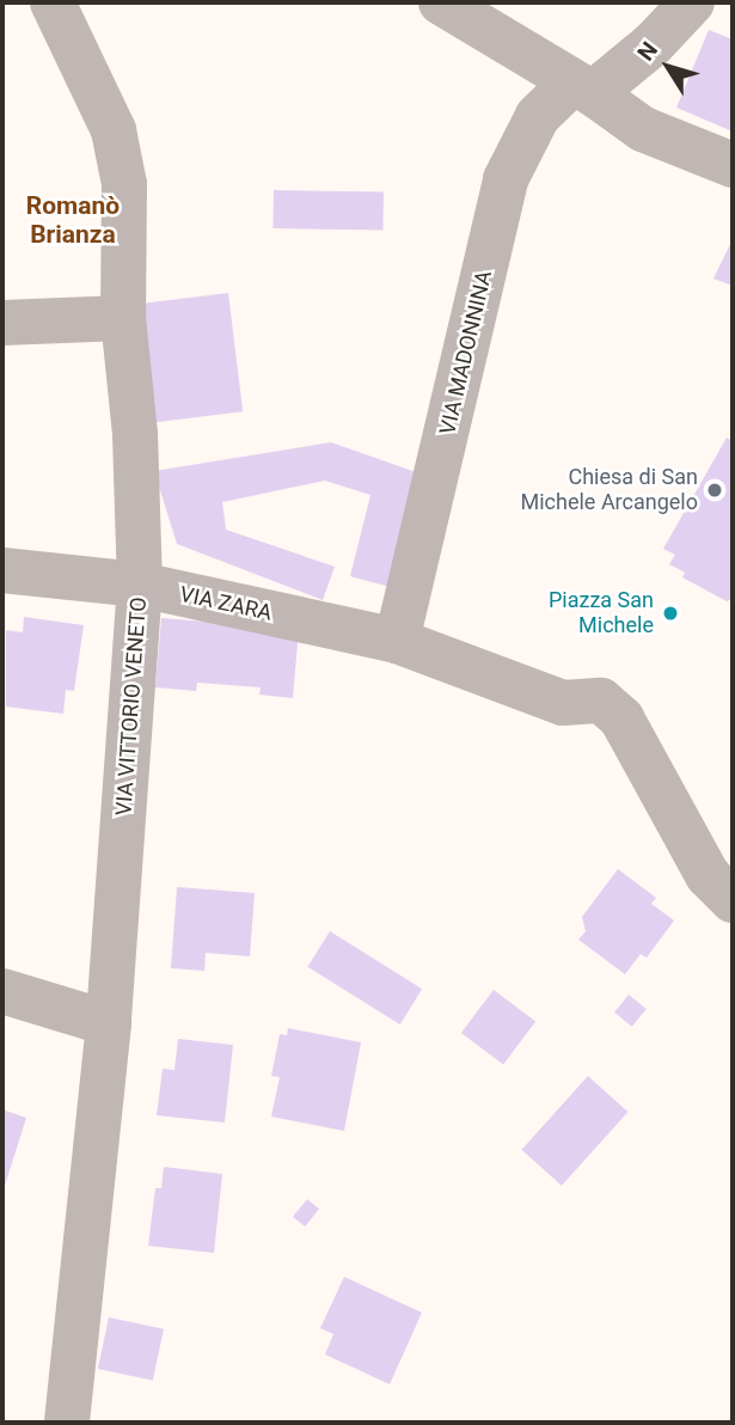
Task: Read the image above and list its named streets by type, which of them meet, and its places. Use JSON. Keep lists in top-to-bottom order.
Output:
{
  "streets": {
    "street": ["VIA MADONNINA", "VIA ZARA", "VIA VITTORIO VENETO"]
  },
  "crossings": [
    ["VIA MADONNINA", "VIA ZARA"],
    ["VIA ZARA", "VIA VITTORIO VENETO"]
  ],
  "districts": ["Romanò Brianza"],
  "places": ["Chiesa di San Michele Arcangelo", "Piazza San Michele"],
  "north": "top left"
}
